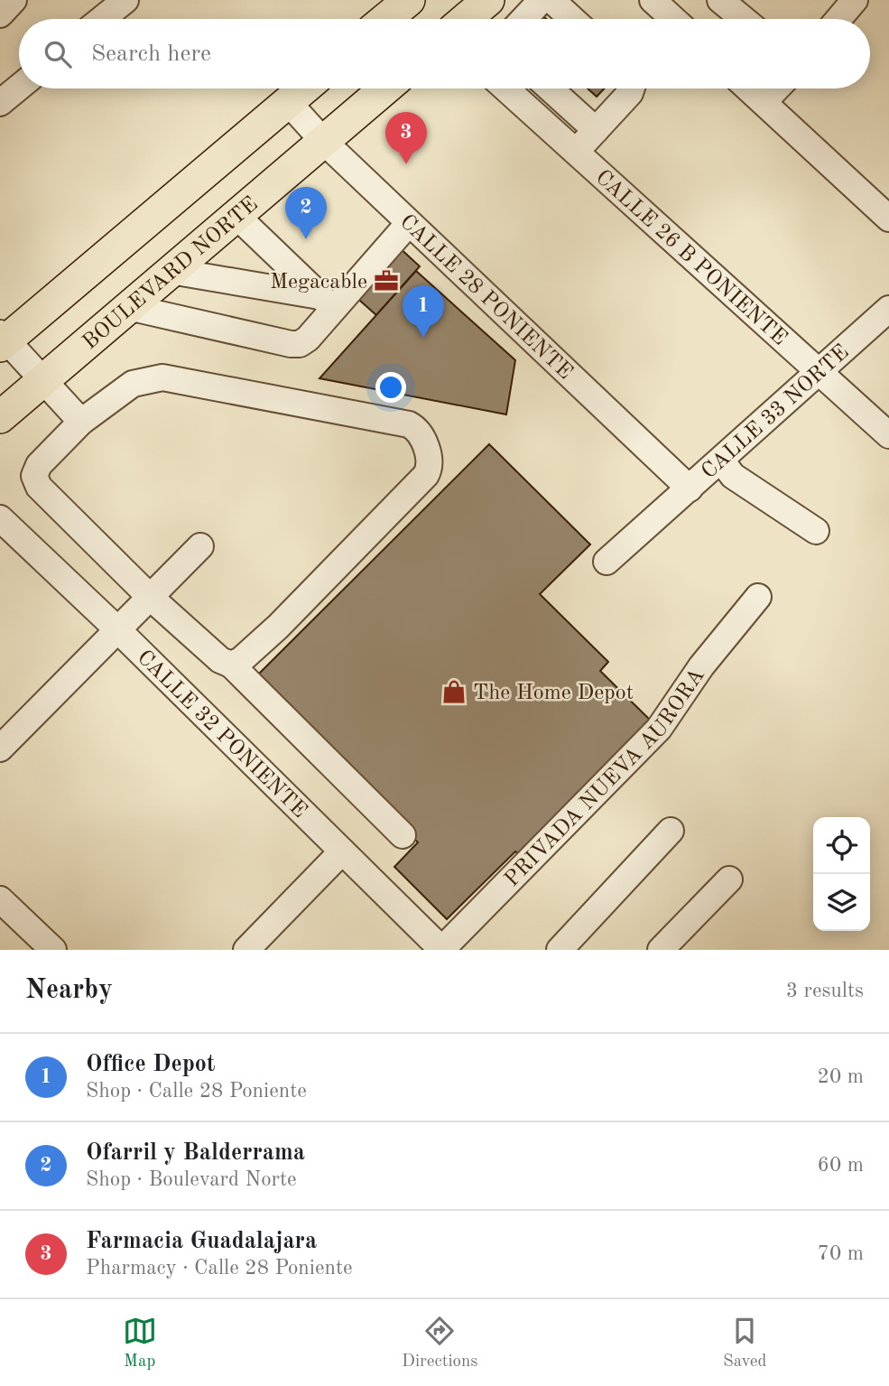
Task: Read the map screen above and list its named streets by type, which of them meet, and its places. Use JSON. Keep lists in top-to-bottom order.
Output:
{
  "streets": {
    "main road": ["BOULEVARD NORTE"],
    "street": [
      "CALLE 26 B PONIENTE",
      "CALLE 28 PONIENTE",
      "CALLE 33 NORTE",
      "CALLE 32 PONIENTE",
      "PRIVADA NUEVA AURORA"
    ]
  },
  "crossings": [
    ["CALLE 26 B PONIENTE", "CALLE 33 NORTE"],
    ["BOULEVARD NORTE", "CALLE 28 PONIENTE"],
    ["CALLE 28 PONIENTE", "CALLE 33 NORTE"],
    ["CALLE 32 PONIENTE", "PRIVADA NUEVA AURORA"]
  ],
  "places": {
    "office": ["Megacable"],
    "shop": ["The Home Depot"]
  },
  "page": {
    "search": "Search here",
    "pins": ["3", "2", "1"],
    "heading": ["Nearby", "3 results"],
    "list": [
      {
        "mark": "1",
        "name": "Office Depot",
        "note": "Shop · Calle 28 Poniente",
        "value": "20 m"
      },
      {
        "mark": "2",
        "name": "Ofarril y Balderrama",
        "note": "Shop · Boulevard Norte",
        "value": "60 m"
      },
      {
        "mark": "3",
        "name": "Farmacia Guadalajara",
        "note": "Pharmacy · Calle 28 Poniente",
        "value": "70 m"
      }
    ],
    "nav": ["Map", "Directions", "Saved"]
  }
}
